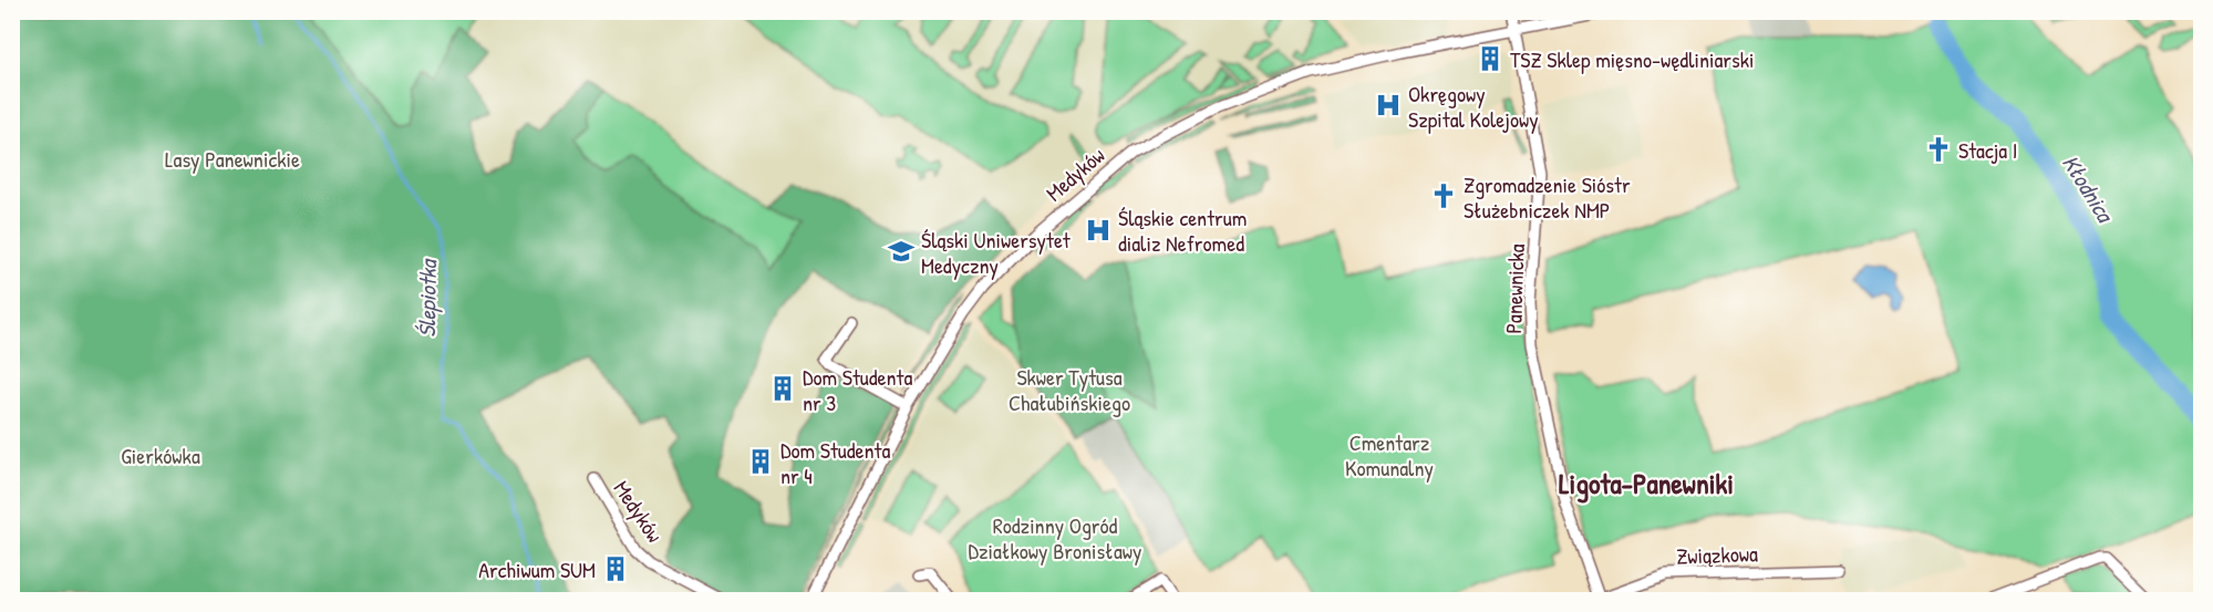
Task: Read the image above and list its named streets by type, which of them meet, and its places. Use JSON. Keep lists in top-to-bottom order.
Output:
{
  "streets": {
    "street": ["Medyków", "Panewnicka", "Związkowa"]
  },
  "crossings": [
    ["Medyków", "Panewnicka"],
    ["Panewnicka", "Związkowa"]
  ],
  "districts": ["Ligota-Panewniki"],
  "water": ["Kłodnica", "Ślepiotka"],
  "parks": [
    "Lasy Panewnickie",
    "Skwer Tytusa Chałubińskiego",
    "Cmentarz Komunalny",
    "Gierkówka",
    "Rodzinny Ogród Działkowy Bronisławy"
  ],
  "places": {
    "building": [
      "TSZ Sklep mięsno-wędliniarski",
      "Dom Studenta nr 3",
      "Dom Studenta nr 4",
      "Archiwum SUM"
    ],
    "hospital": ["Okręgowy Szpital Kolejowy", "Śląskie centrum dializ Nefromed"],
    "church": ["Stacja I", "Zgromadzenie Sióstr Służebniczek NMP"],
    "school or university": ["Śląski Uniwersytet Medyczny"]
  }
}
